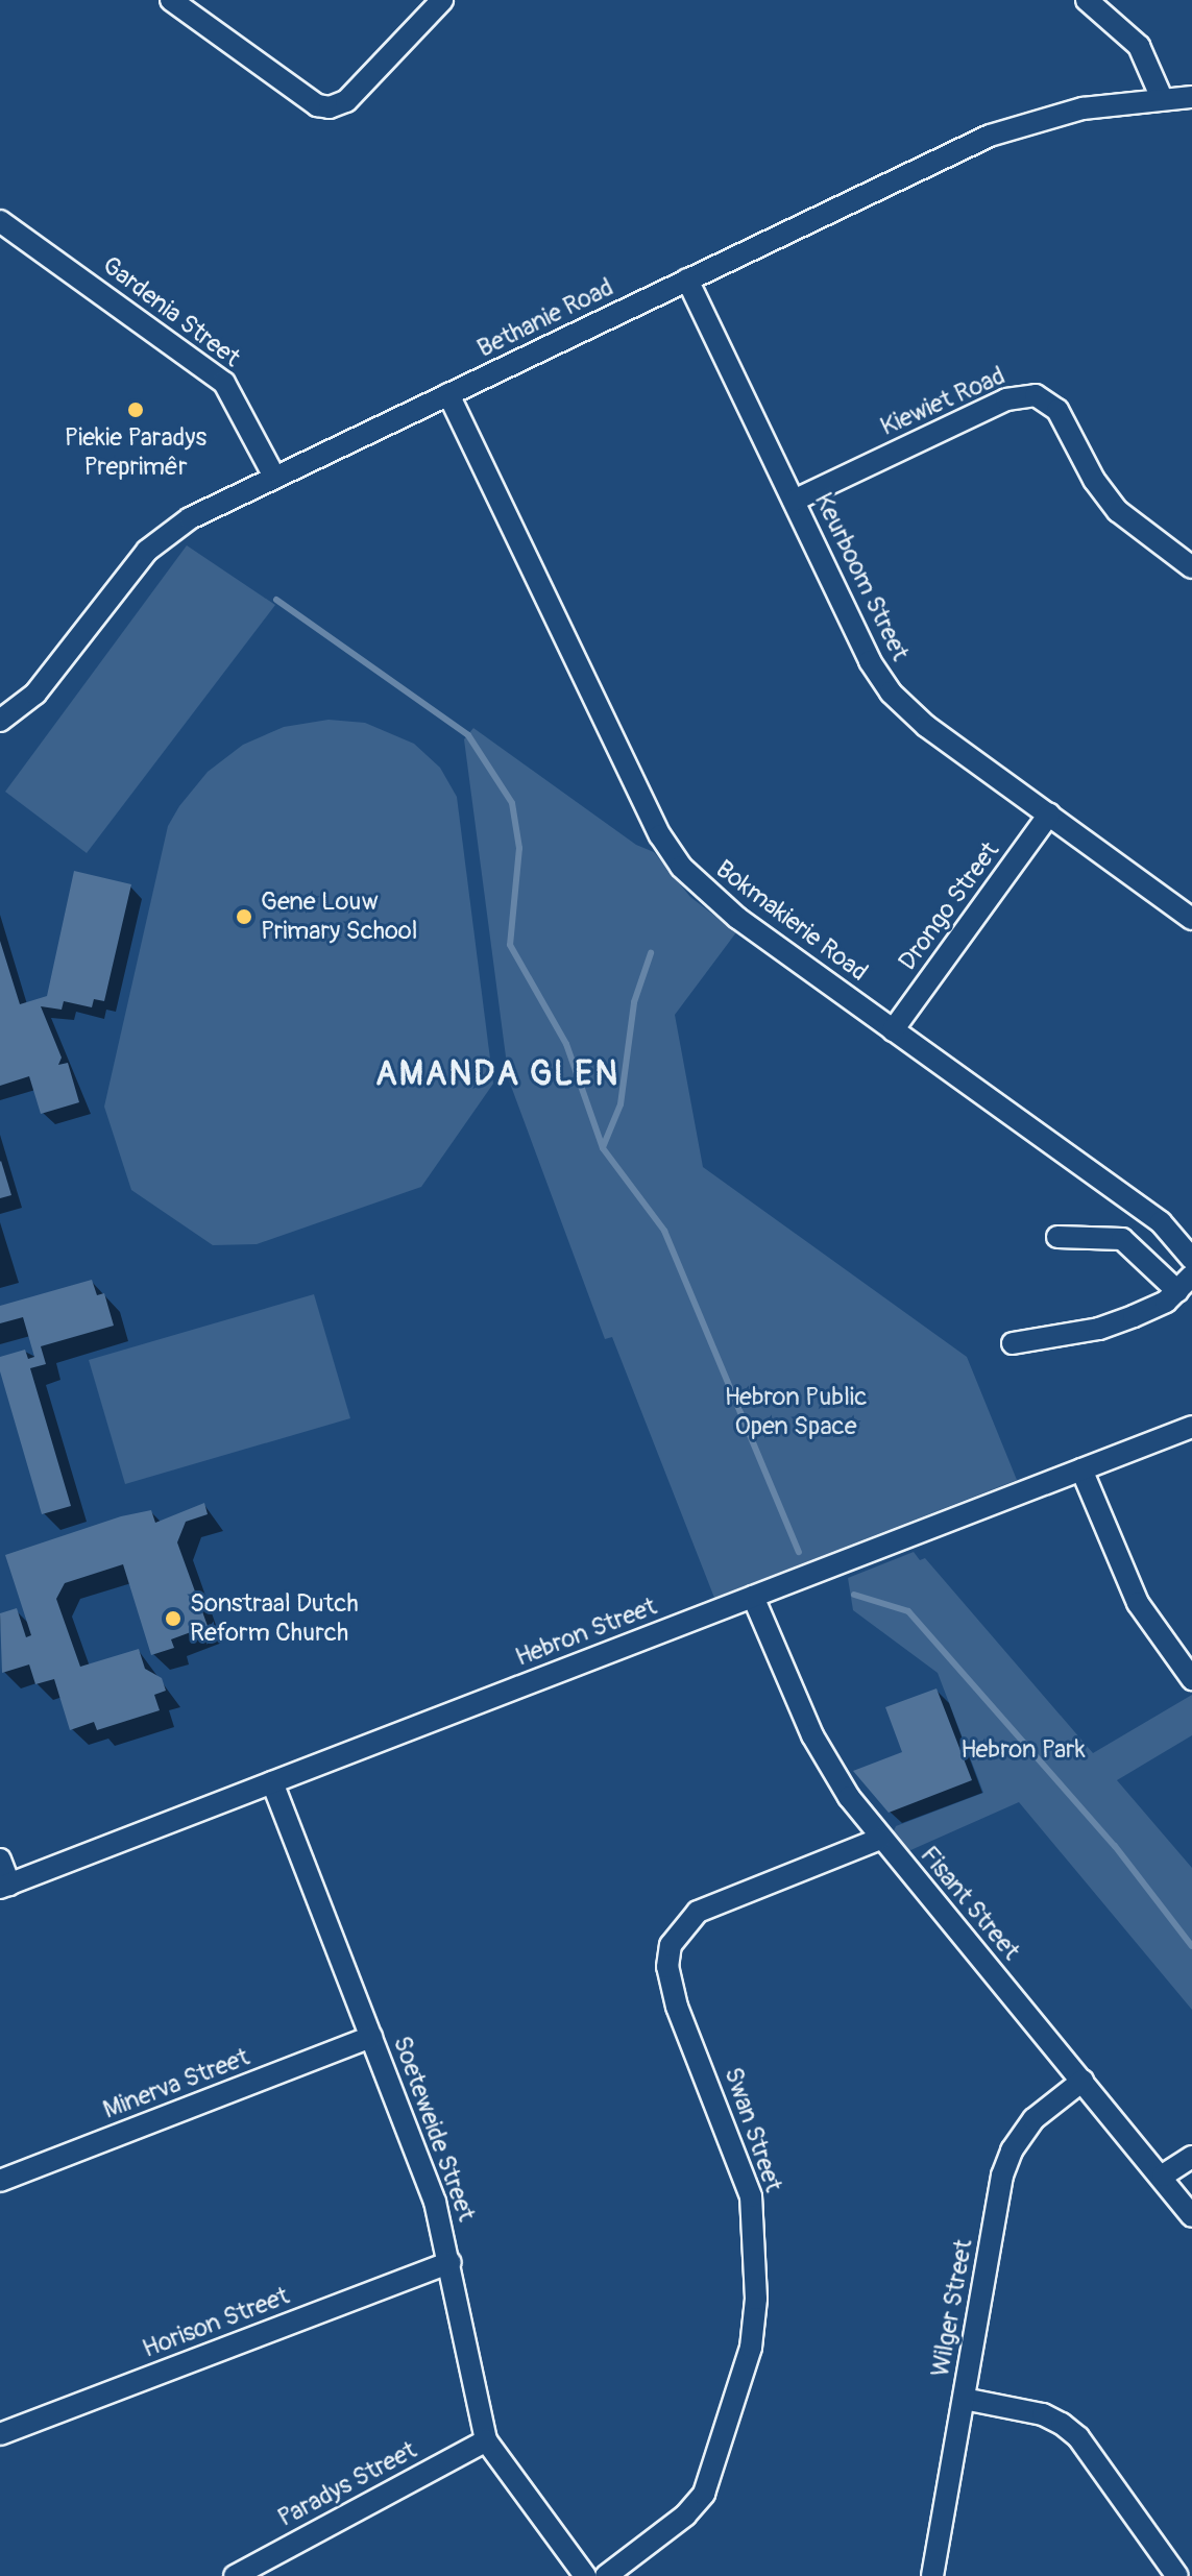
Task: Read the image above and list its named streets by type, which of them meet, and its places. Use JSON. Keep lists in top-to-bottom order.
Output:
{
  "streets": {
    "street": [
      "Gardenia Street",
      "Bethanie Road",
      "Kiewiet Road",
      "Keurboom Street",
      "Drongo Street",
      "Bokmakierie Road",
      "Hebron Street",
      "Fisant Street",
      "Minerva Street",
      "Soeteweide Street",
      "Swan Street",
      "Wilger Street",
      "Horison Street",
      "Paradys Street"
    ]
  },
  "crossings": [
    ["Gardenia Street", "Bethanie Road"],
    ["Bethanie Road", "Keurboom Street"],
    ["Bethanie Road", "Bokmakierie Road"],
    ["Kiewiet Road", "Keurboom Street"],
    ["Keurboom Street", "Drongo Street"],
    ["Drongo Street", "Bokmakierie Road"],
    ["Hebron Street", "Fisant Street"],
    ["Hebron Street", "Soeteweide Street"],
    ["Fisant Street", "Swan Street"],
    ["Fisant Street", "Wilger Street"],
    ["Minerva Street", "Soeteweide Street"],
    ["Soeteweide Street", "Horison Street"],
    ["Soeteweide Street", "Paradys Street"]
  ],
  "districts": ["AMANDA GLEN"],
  "parks": ["Hebron Public Open Space", "Hebron Park"],
  "places": ["Piekie Paradys Preprimêr", "Gene Louw Primary School", "Sonstraal Dutch Reform Church"]
}
